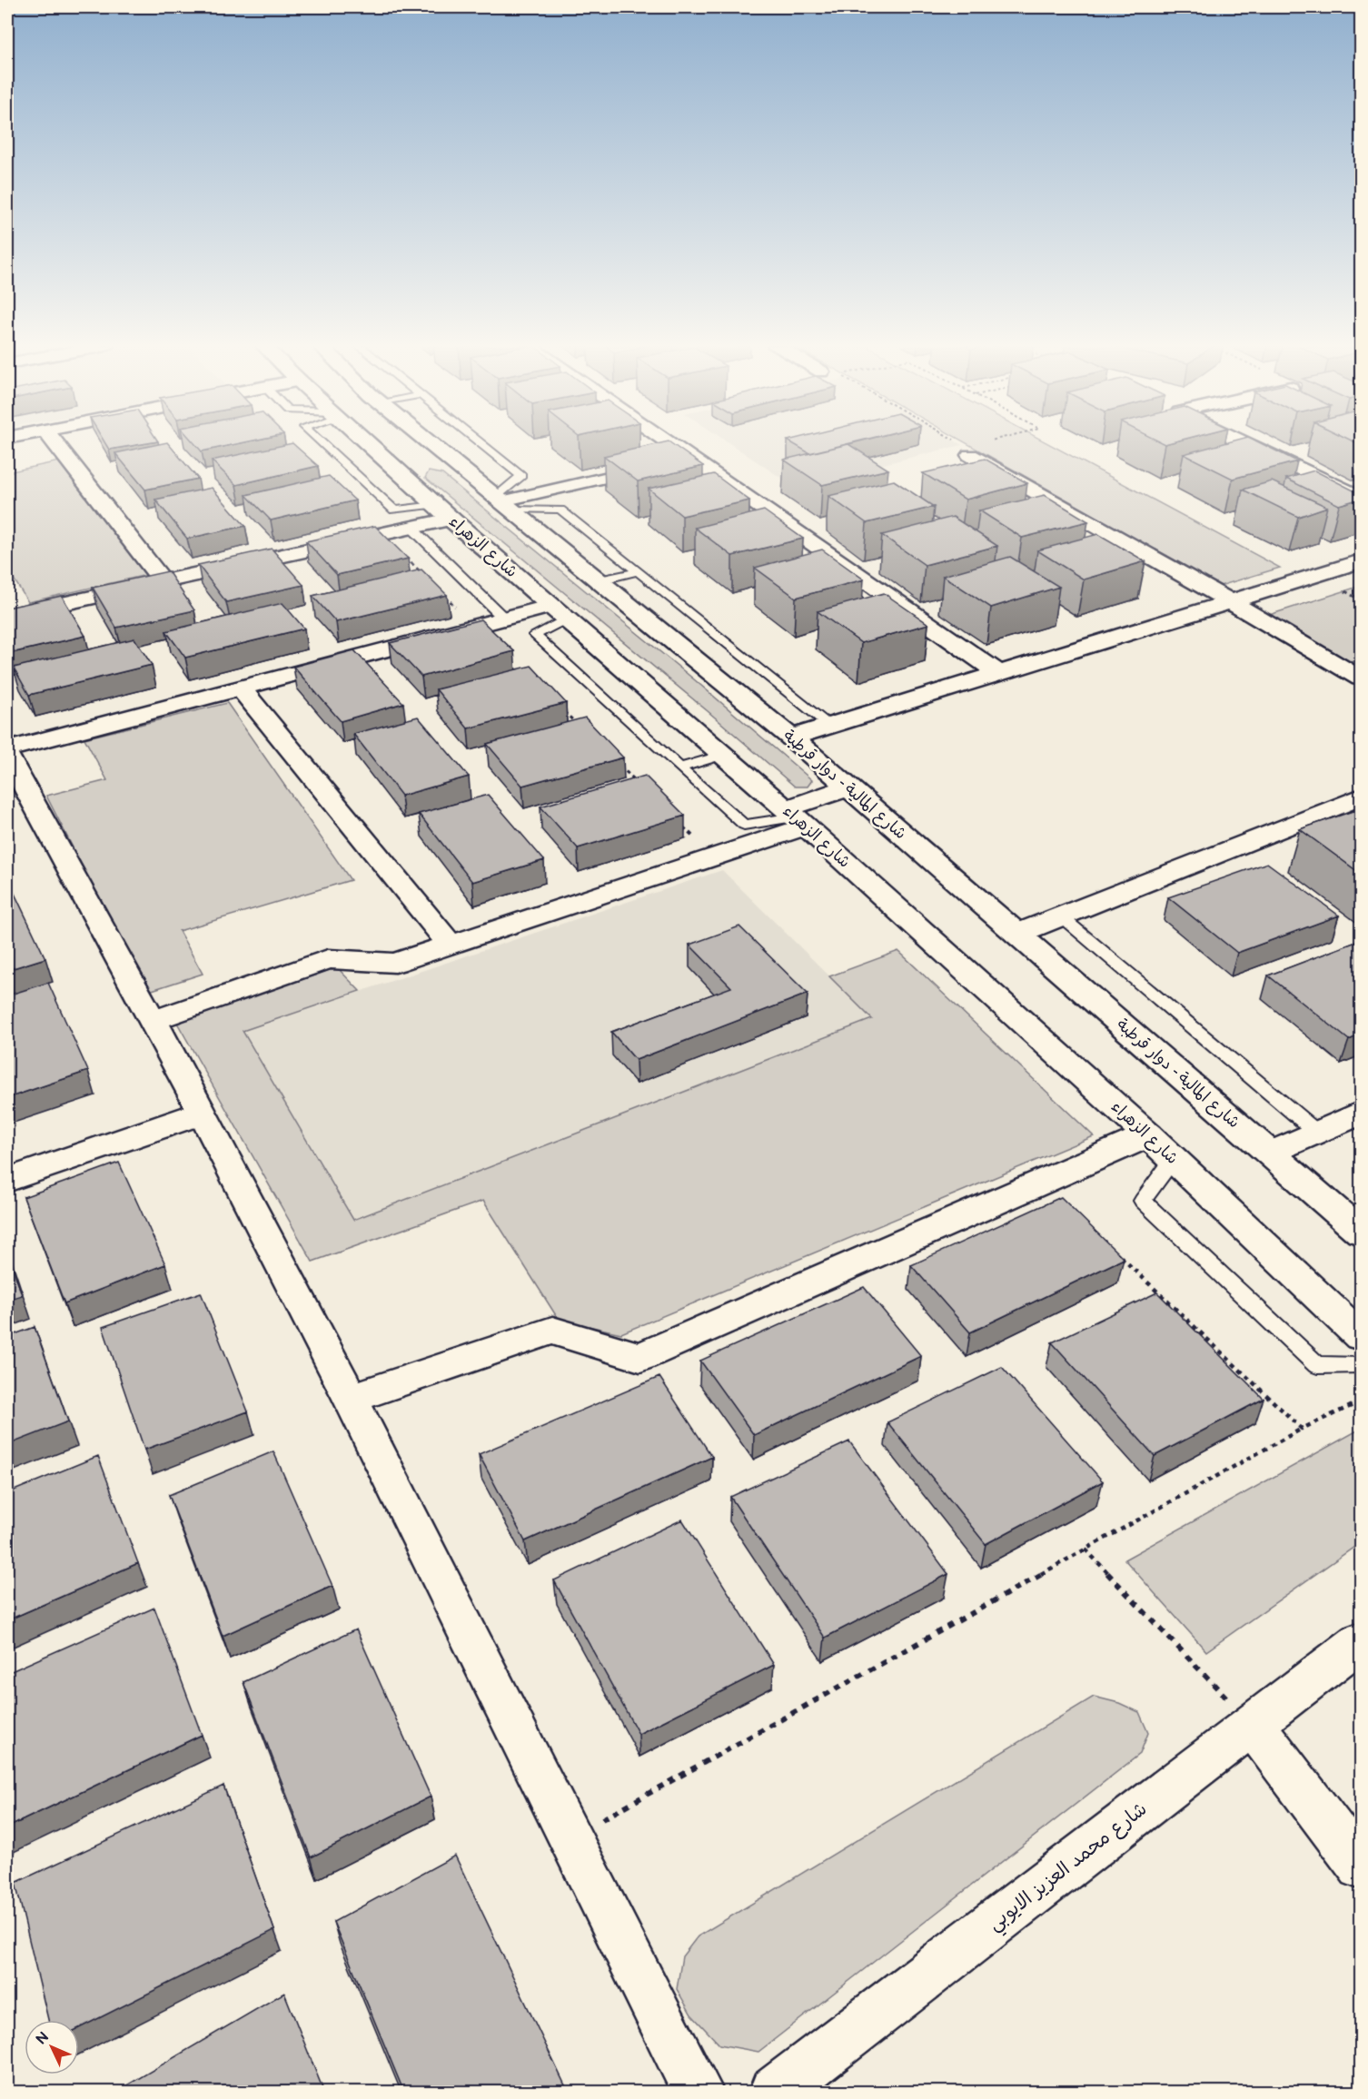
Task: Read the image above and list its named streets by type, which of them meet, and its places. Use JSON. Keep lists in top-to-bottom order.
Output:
{
  "streets": {
    "street": ["شارع الزهراء", "شارع المالية - دوار قرطبة", "شارع محمد العزيز الايوبي"]
  },
  "crossings": [
    ["شارع الزهراء", "شارع المالية - دوار قرطبة"]
  ],
  "north": "top left"
}
